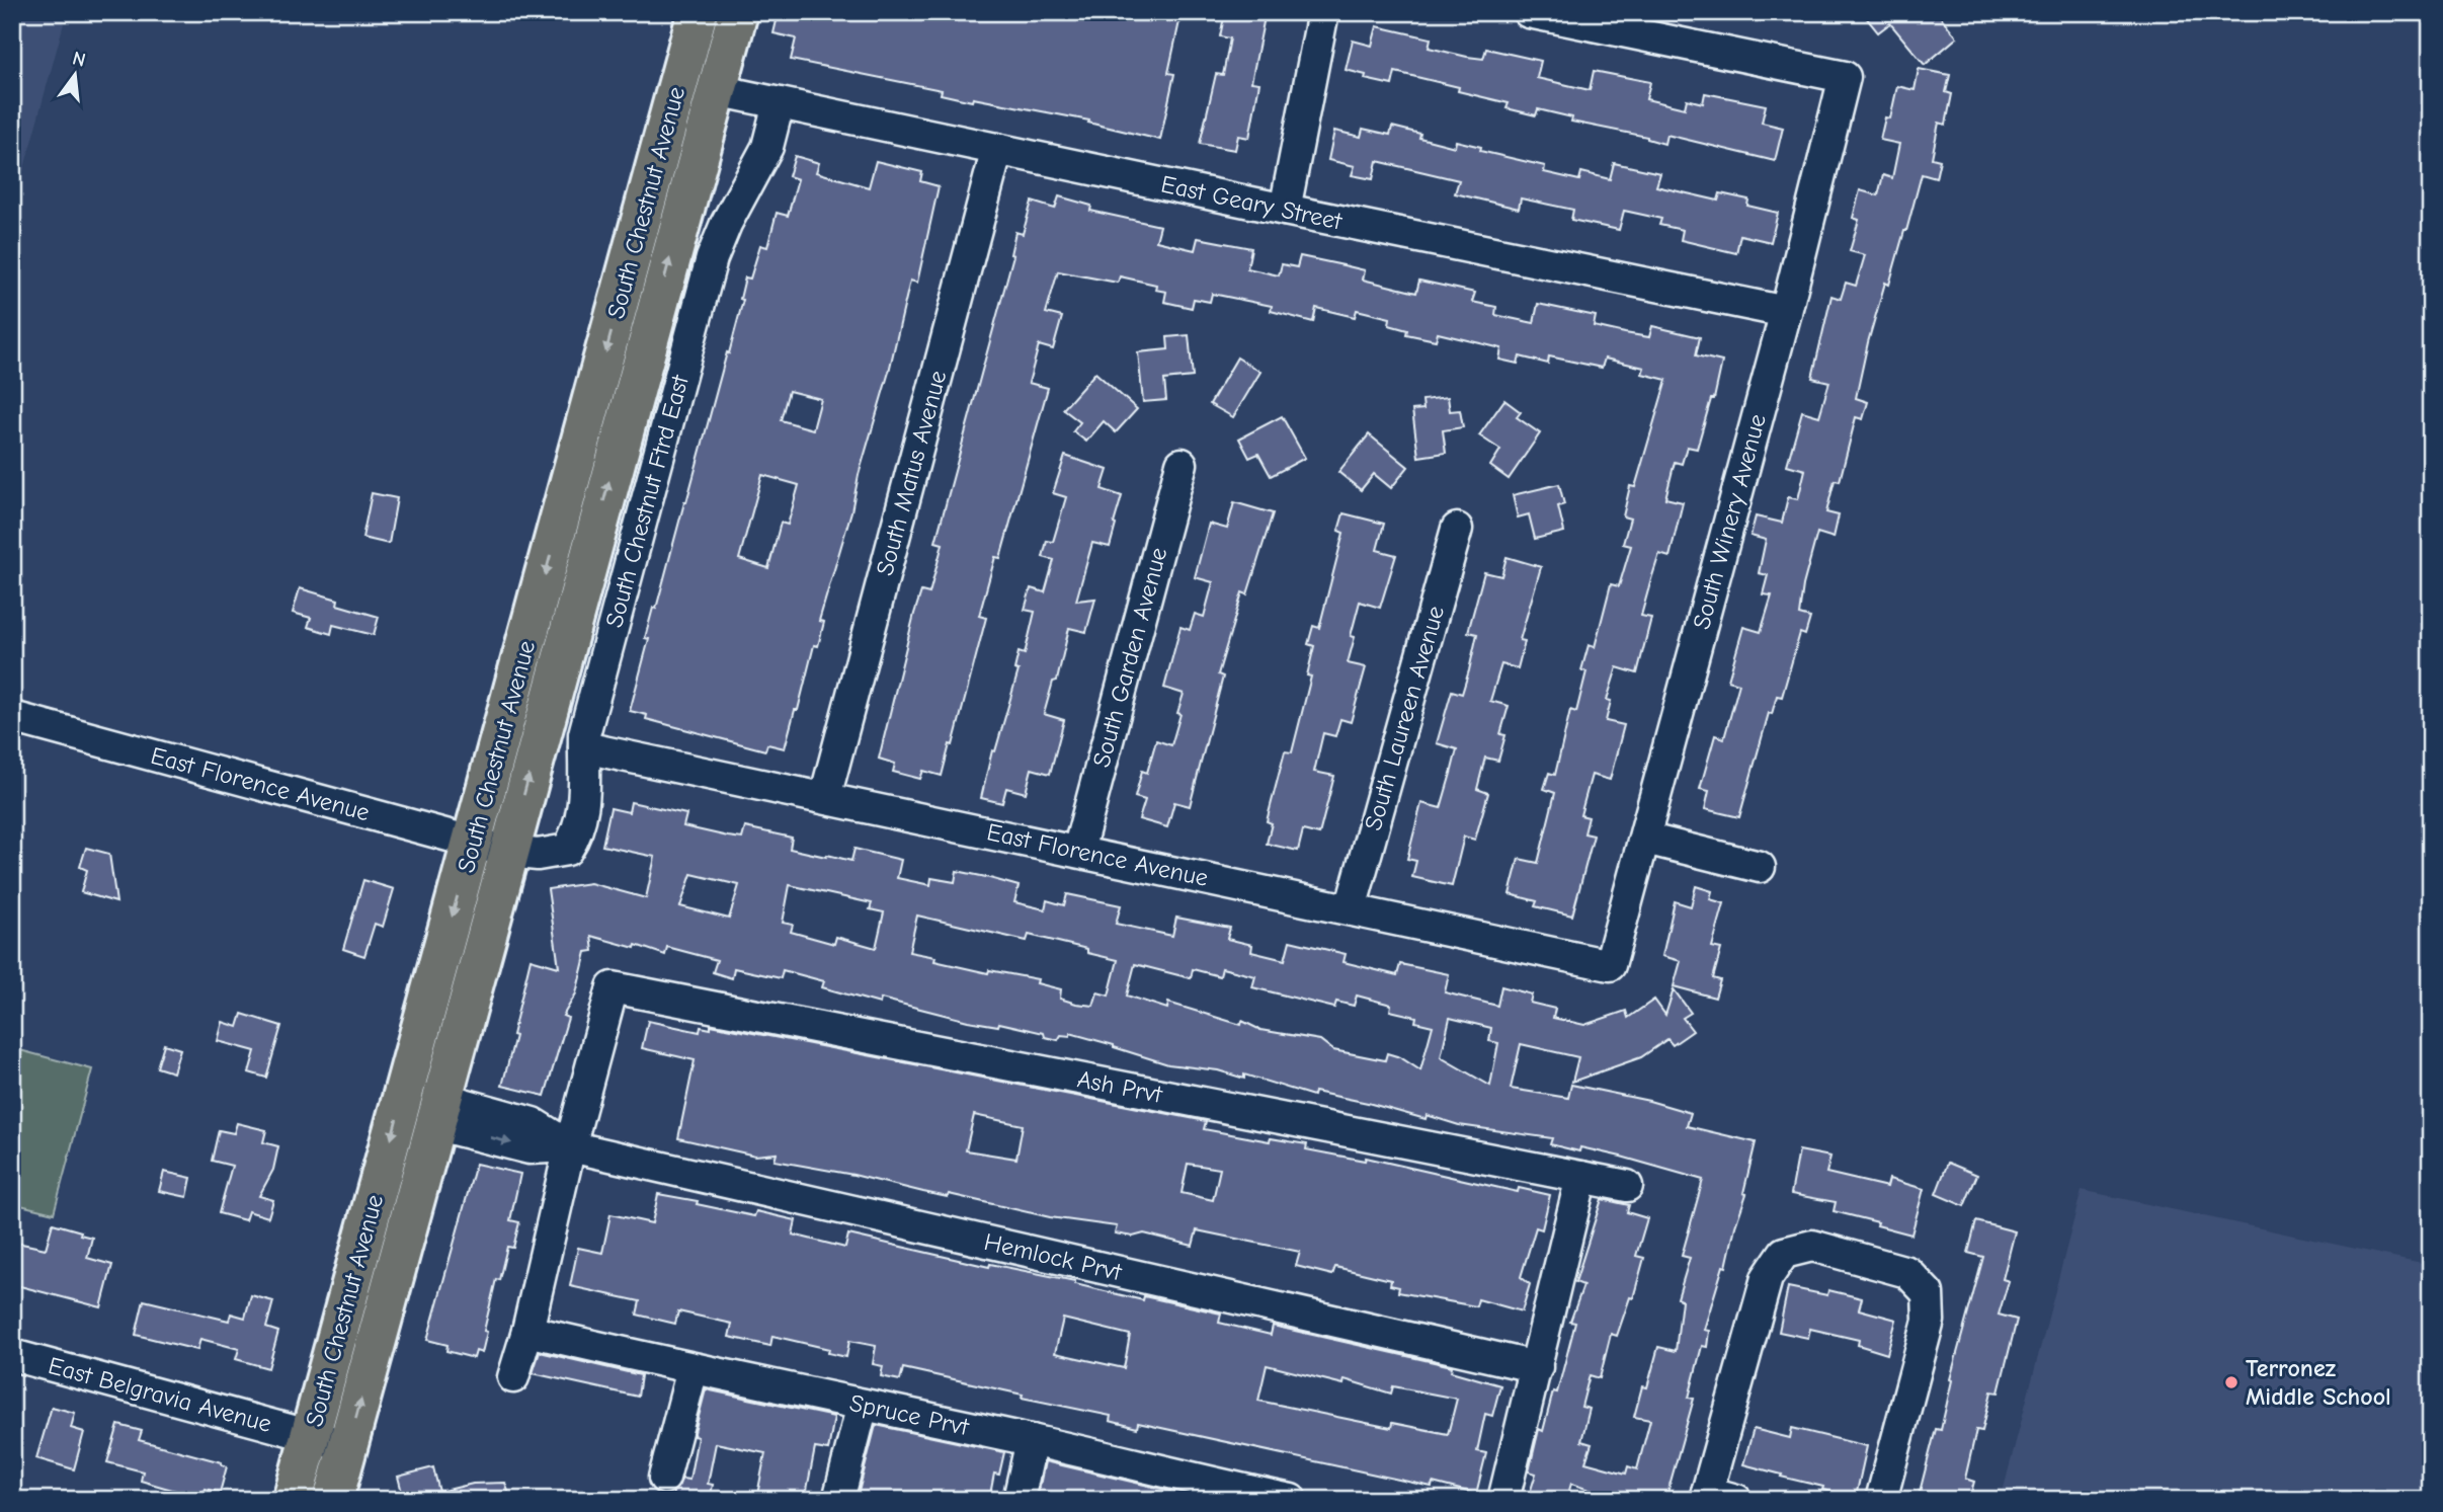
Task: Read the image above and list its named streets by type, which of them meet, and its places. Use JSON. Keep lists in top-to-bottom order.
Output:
{
  "streets": {
    "main road": ["South Chestnut Avenue"],
    "street": [
      "East Geary Street",
      "South Matus Avenue",
      "South Chestnut Ftrd East",
      "South Winery Avenue",
      "South Garden Avenue",
      "South Laureen Avenue",
      "East Florence Avenue",
      "Ash Prvt",
      "Hemlock Prvt",
      "East Belgravia Avenue",
      "Spruce Prvt"
    ]
  },
  "crossings": [
    ["South Chestnut Avenue", "East Geary Street"],
    ["South Chestnut Avenue", "South Chestnut Ftrd East"],
    ["South Chestnut Avenue", "East Florence Avenue"],
    ["South Chestnut Avenue", "Hemlock Prvt"],
    ["South Chestnut Avenue", "East Belgravia Avenue"],
    ["East Geary Street", "South Matus Avenue"],
    ["East Geary Street", "South Chestnut Ftrd East"],
    ["East Geary Street", "South Winery Avenue"],
    ["South Matus Avenue", "East Florence Avenue"],
    ["South Chestnut Ftrd East", "East Florence Avenue"],
    ["South Winery Avenue", "East Florence Avenue"],
    ["South Garden Avenue", "East Florence Avenue"],
    ["South Laureen Avenue", "East Florence Avenue"],
    ["Ash Prvt", "Hemlock Prvt"]
  ],
  "places": ["Terronez Middle School"],
  "north": "top"
}
